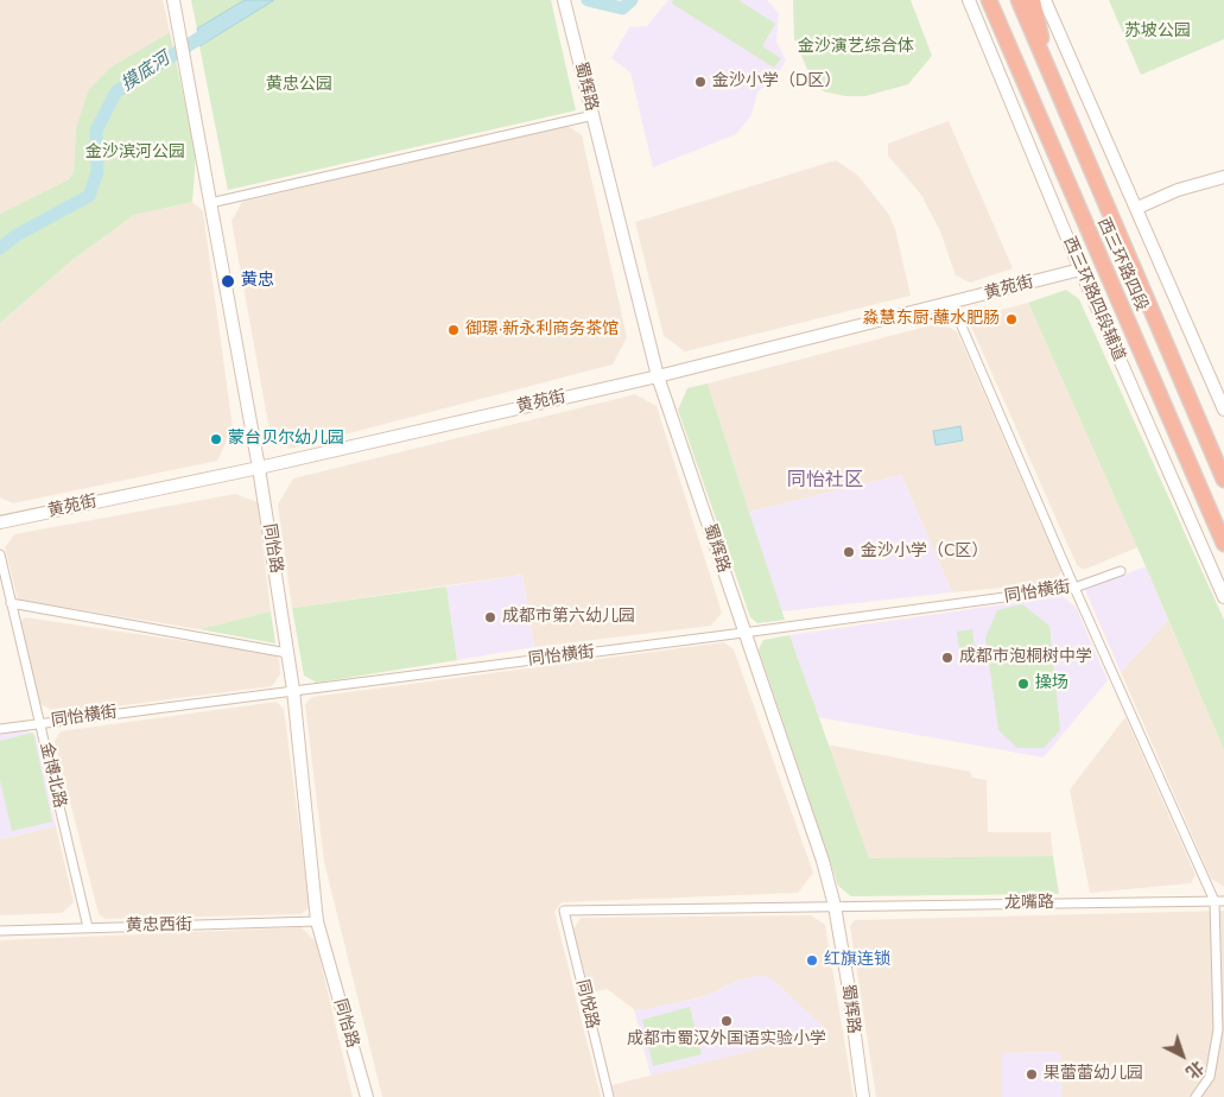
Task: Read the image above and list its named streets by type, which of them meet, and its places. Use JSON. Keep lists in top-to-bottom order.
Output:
{
  "streets": {
    "highway": ["西三环路四段"],
    "street": [
      "蜀辉路",
      "黄苑街",
      "西三环路四段辅道",
      "同怡路",
      "同怡横街",
      "金博北路",
      "龙嘴路",
      "黄忠西街",
      "同悦路"
    ]
  },
  "crossings": [
    ["蜀辉路", "黄苑街"],
    ["蜀辉路", "同怡横街"],
    ["蜀辉路", "龙嘴路"],
    ["黄苑街", "西三环路四段辅道"],
    ["黄苑街", "同怡路"],
    ["同怡路", "同怡横街"],
    ["同怡路", "黄忠西街"],
    ["同怡横街", "金博北路"],
    ["金博北路", "黄忠西街"],
    ["龙嘴路", "同悦路"]
  ],
  "districts": ["同怡社区"],
  "water": ["摸底河"],
  "parks": [
    "苏坡公园",
    "金沙演艺综合体",
    "黄忠公园",
    "金沙滨河公园"
  ],
  "places": [
    "金沙小学（D区）",
    "黄忠",
    "淼慧东厨·蘸水肥肠",
    "御璟·新永利商务茶馆",
    "蒙台贝尔幼儿园",
    "金沙小学（C区）",
    "成都市第六幼儿园",
    "成都市泡桐树中学",
    "操场",
    "红旗连锁",
    "成都市蜀汉外国语实验小学",
    "果蕾蕾幼儿园"
  ],
  "north": "bottom right"
}
